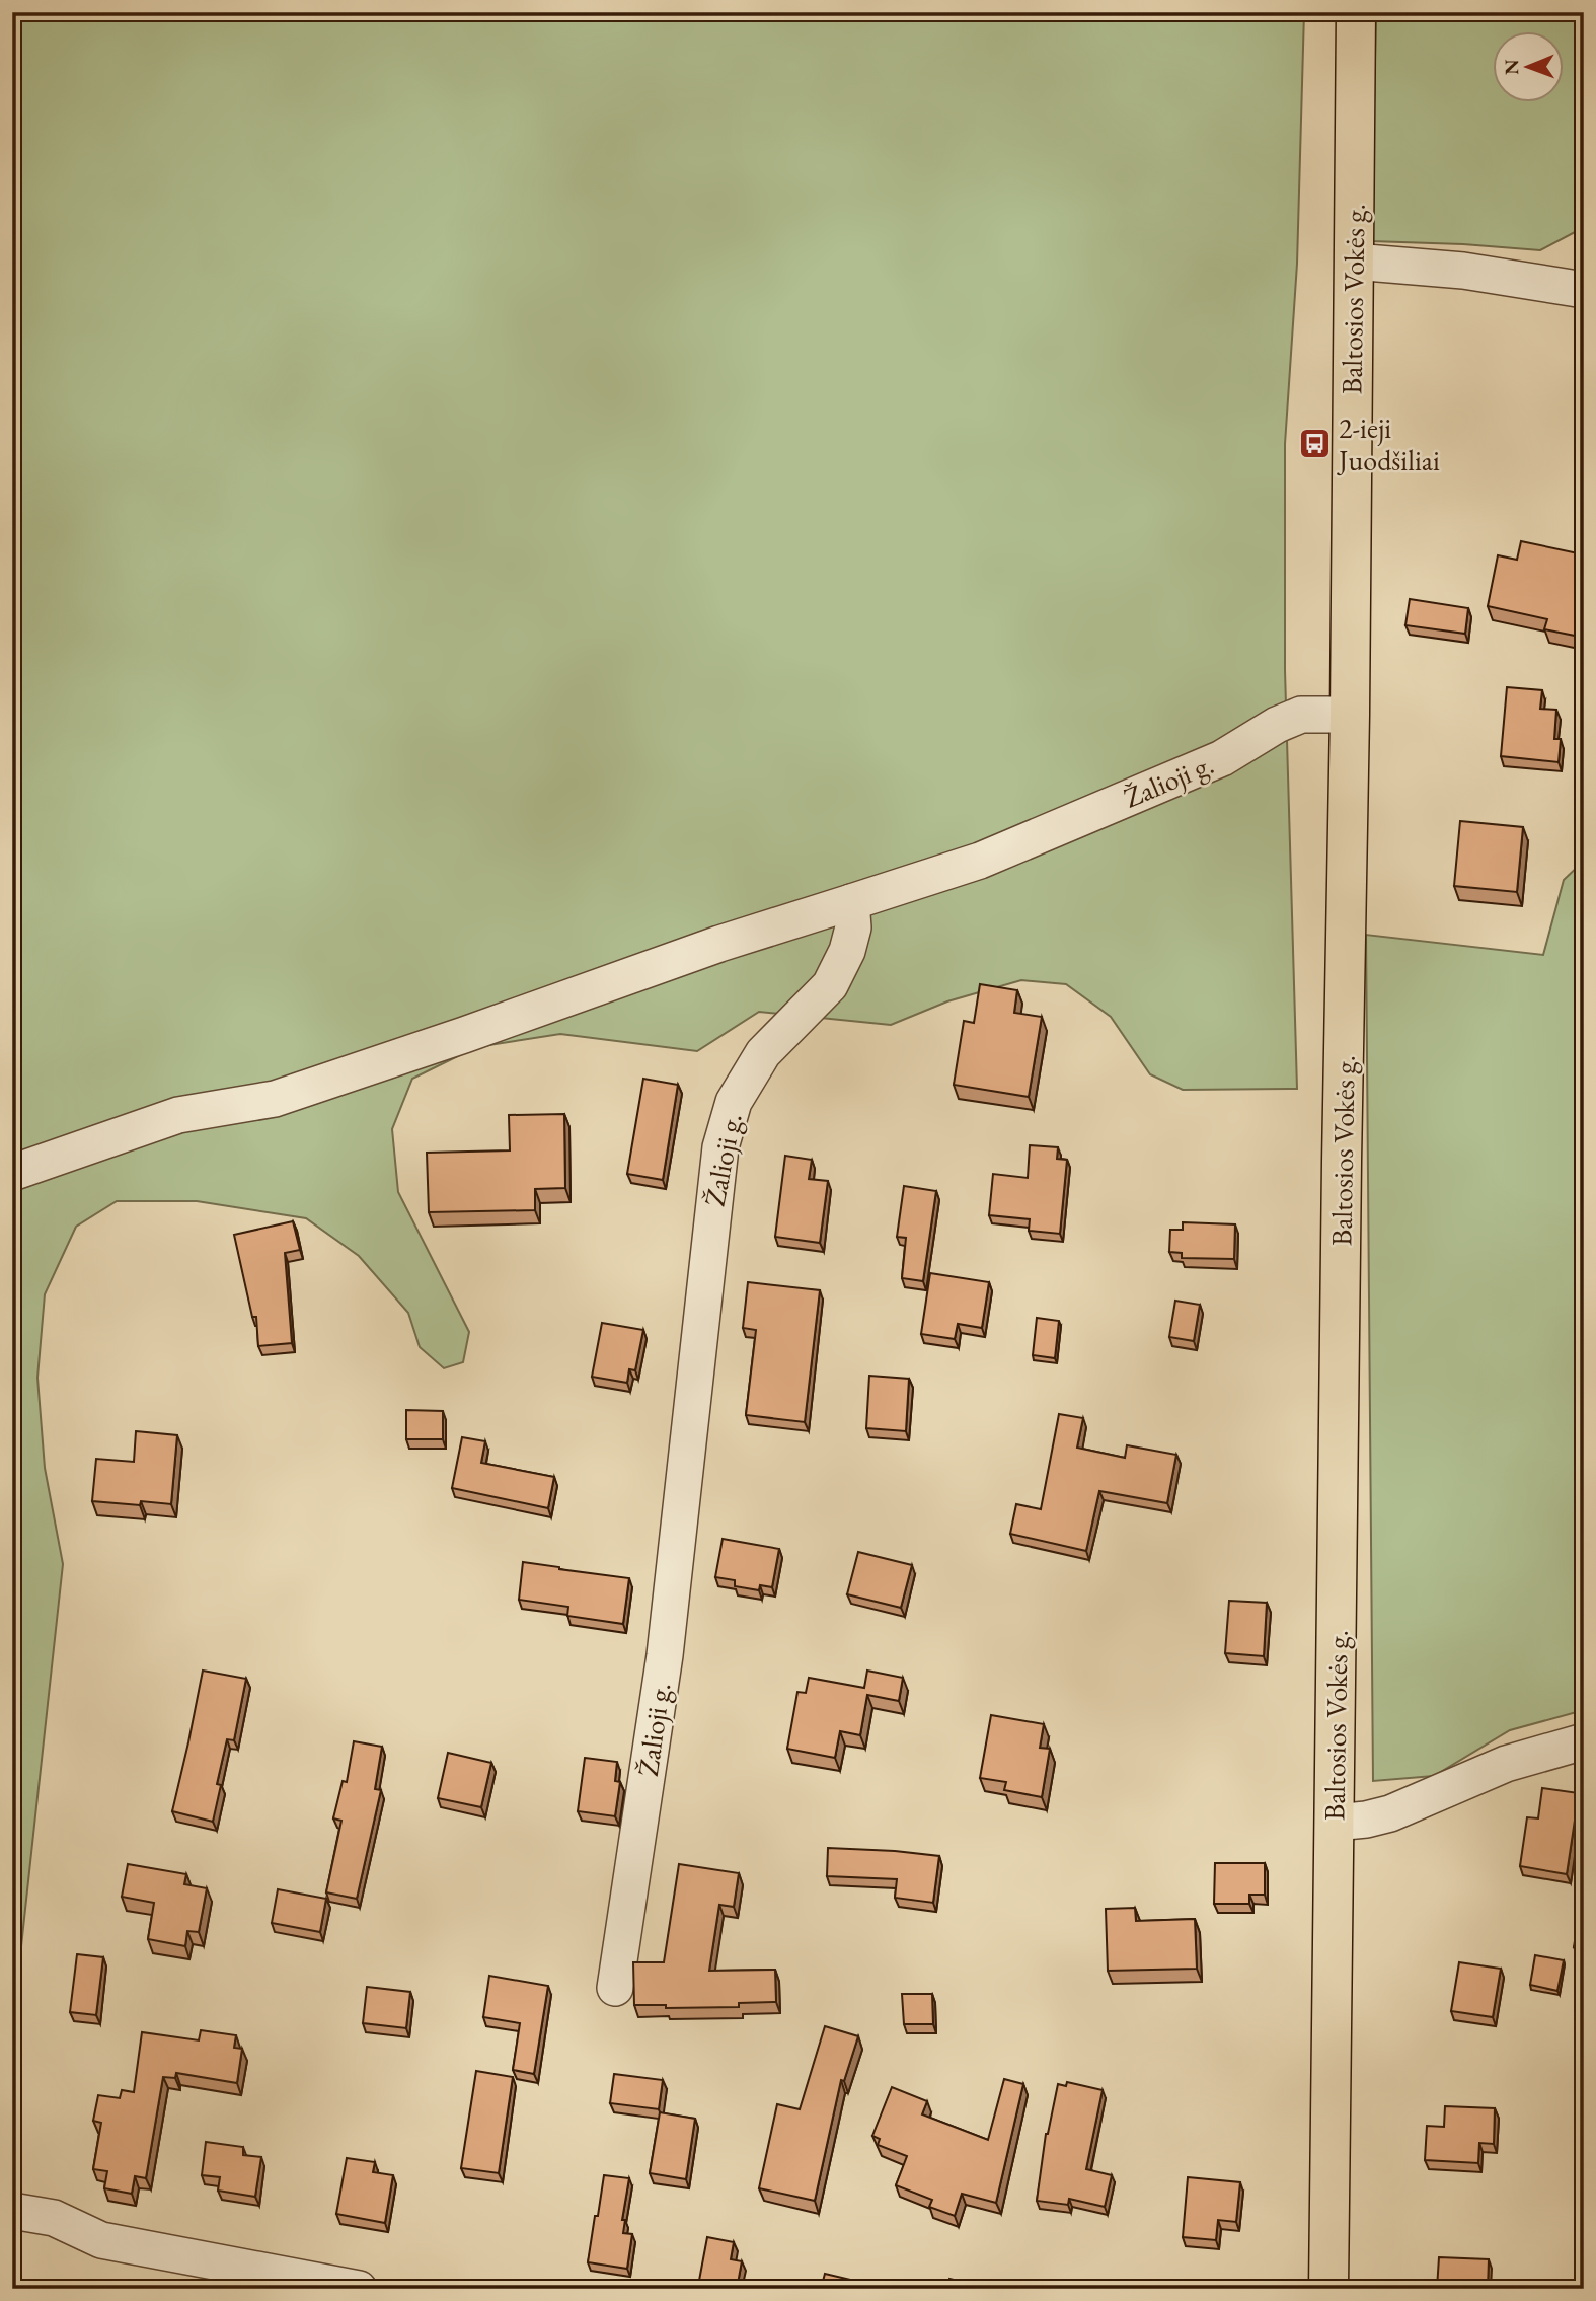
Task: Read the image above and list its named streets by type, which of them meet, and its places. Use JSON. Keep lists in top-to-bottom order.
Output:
{
  "streets": {
    "main road": ["Baltosios Vokės g."],
    "street": ["Žalioji g."]
  },
  "crossings": [
    ["Baltosios Vokės g.", "Žalioji g."]
  ],
  "places": {
    "bus stop": ["2-ieji Juodšiliai"]
  },
  "north": "left"
}
